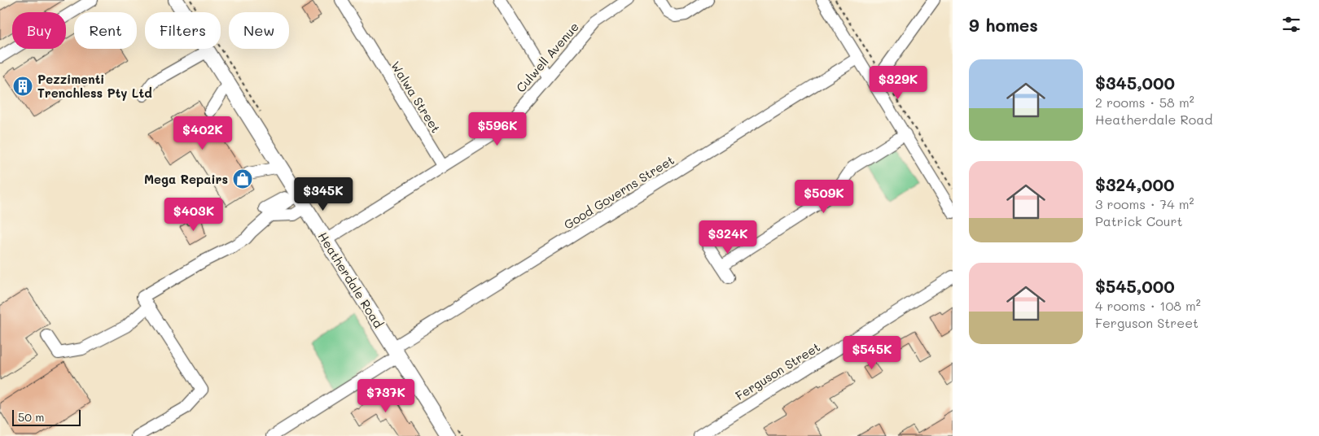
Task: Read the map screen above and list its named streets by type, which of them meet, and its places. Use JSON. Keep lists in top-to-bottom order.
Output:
{
  "streets": {
    "main road": ["Heatherdale Road"],
    "street": [
      "Culwell Avenue",
      "Walwa Street",
      "Good Governs Street",
      "Ferguson Street"
    ]
  },
  "crossings": [
    ["Culwell Avenue", "Walwa Street"],
    ["Culwell Avenue", "Heatherdale Road"],
    ["Good Governs Street", "Heatherdale Road"]
  ],
  "places": {
    "building": ["Pezzimenti Trenchless Pty Ltd"],
    "shop": ["Mega Repairs"]
  },
  "scale_bar": "50 m",
  "page": {
    "heading": "9 homes",
    "chip": [
      "Buy",
      "Rent",
      "Filters",
      "New"
    ],
    "list": [
      {
        "name": "$345,000",
        "note": "2 rooms · 58 m² · Heatherdale Road"
      },
      {
        "name": "$324,000",
        "note": "3 rooms · 74 m² · Patrick Court"
      },
      {
        "name": "$545,000",
        "note": "4 rooms · 108 m² · Ferguson Street"
      }
    ],
    "price": [
      "$329K",
      "$596K",
      "$402K",
      "$345K",
      "$509K",
      "$403K",
      "$324K",
      "$545K",
      "$737K"
    ],
    "scale": "50 m"
  }
}
